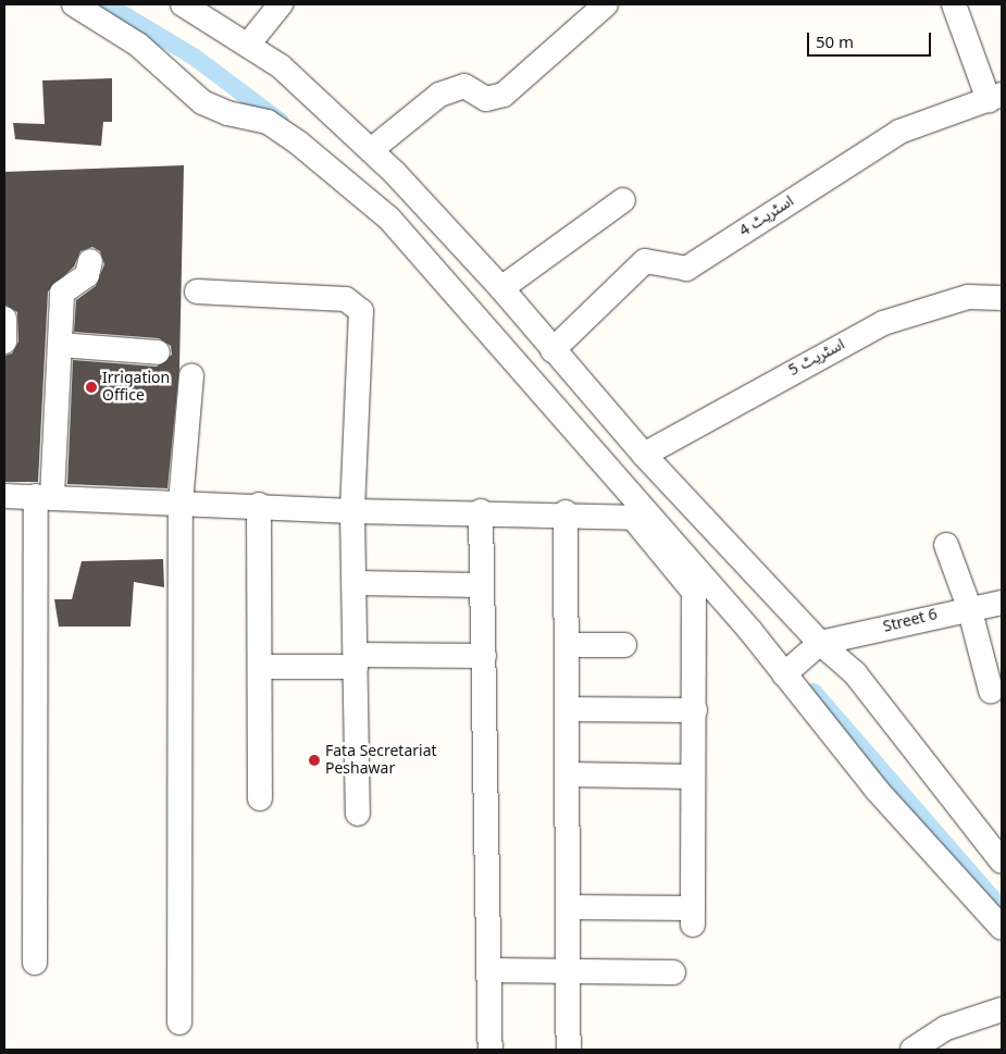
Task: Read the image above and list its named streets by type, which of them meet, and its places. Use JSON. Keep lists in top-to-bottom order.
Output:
{
  "streets": {
    "street": ["اسٹریٹ 4", "اسٹریٹ 5", "Street 6"]
  },
  "places": ["Irrigation Office", "Fata Secretariat Peshawar"],
  "scale_bar": "50 m"
}
